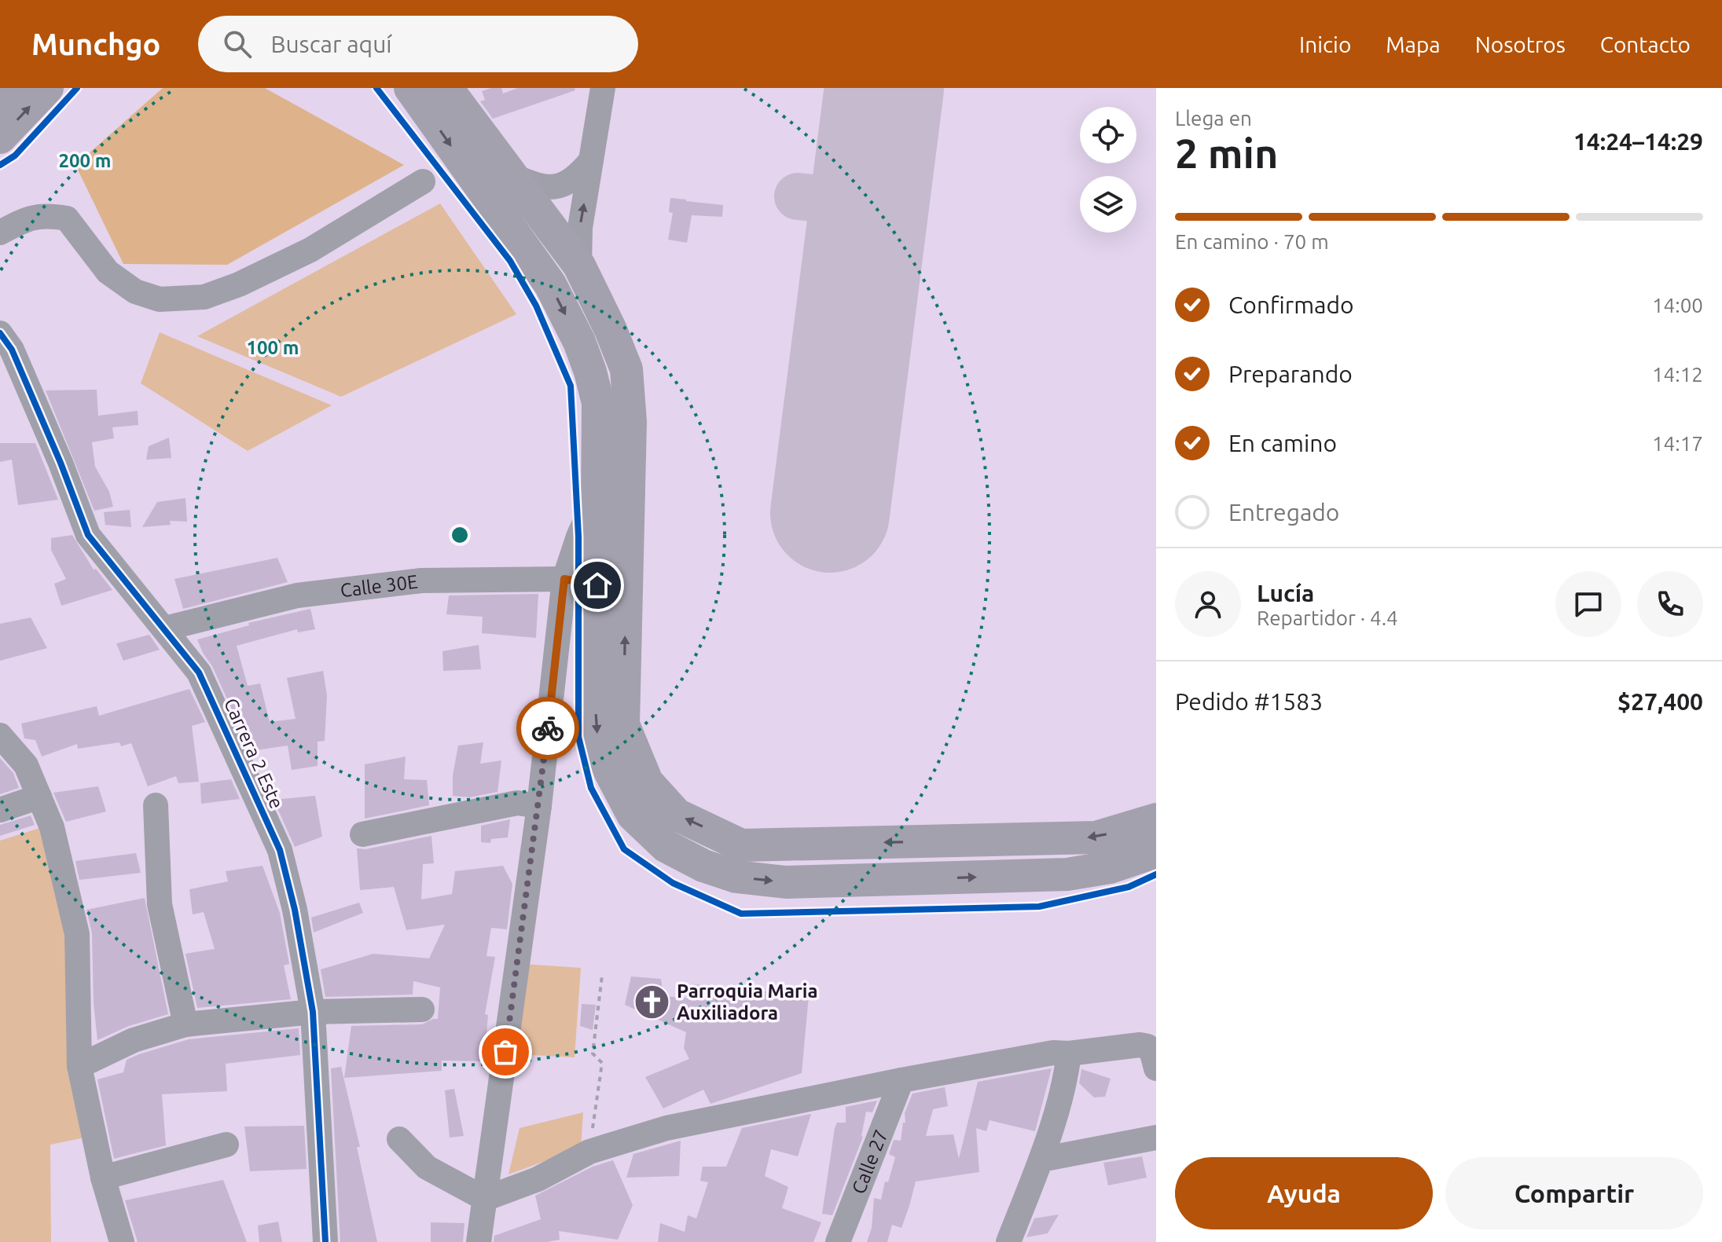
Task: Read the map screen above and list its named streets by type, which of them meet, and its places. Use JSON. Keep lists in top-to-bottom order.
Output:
{
  "streets": {
    "street": ["Calle 30E", "Carrera 2 Este", "Calle 27"]
  },
  "crossings": [
    ["Calle 30E", "Carrera 2 Este"]
  ],
  "places": {
    "church": ["Parroquia Maria Auxiliadora"]
  },
  "page": {
    "header": "Munchgo",
    "search": "Buscar aquí",
    "nav": [
      "Inicio",
      "Mapa",
      "Nosotros",
      "Contacto"
    ],
    "heading": ["2 min", "Llega en", "14:24–14:29"],
    "panel": [
      "Lucía",
      "Repartidor · 4.4",
      "Pedido #1583",
      "$27,400"
    ],
    "bar": "En camino · 70 m",
    "list": [
      ["Confirmado", "14:00"],
      ["Preparando", "14:12"],
      ["En camino", "14:17"],
      "Entregado"
    ],
    "buttons": ["Ayuda", "Compartir"]
  },
  "rings": ["200 m", "100 m"]
}
